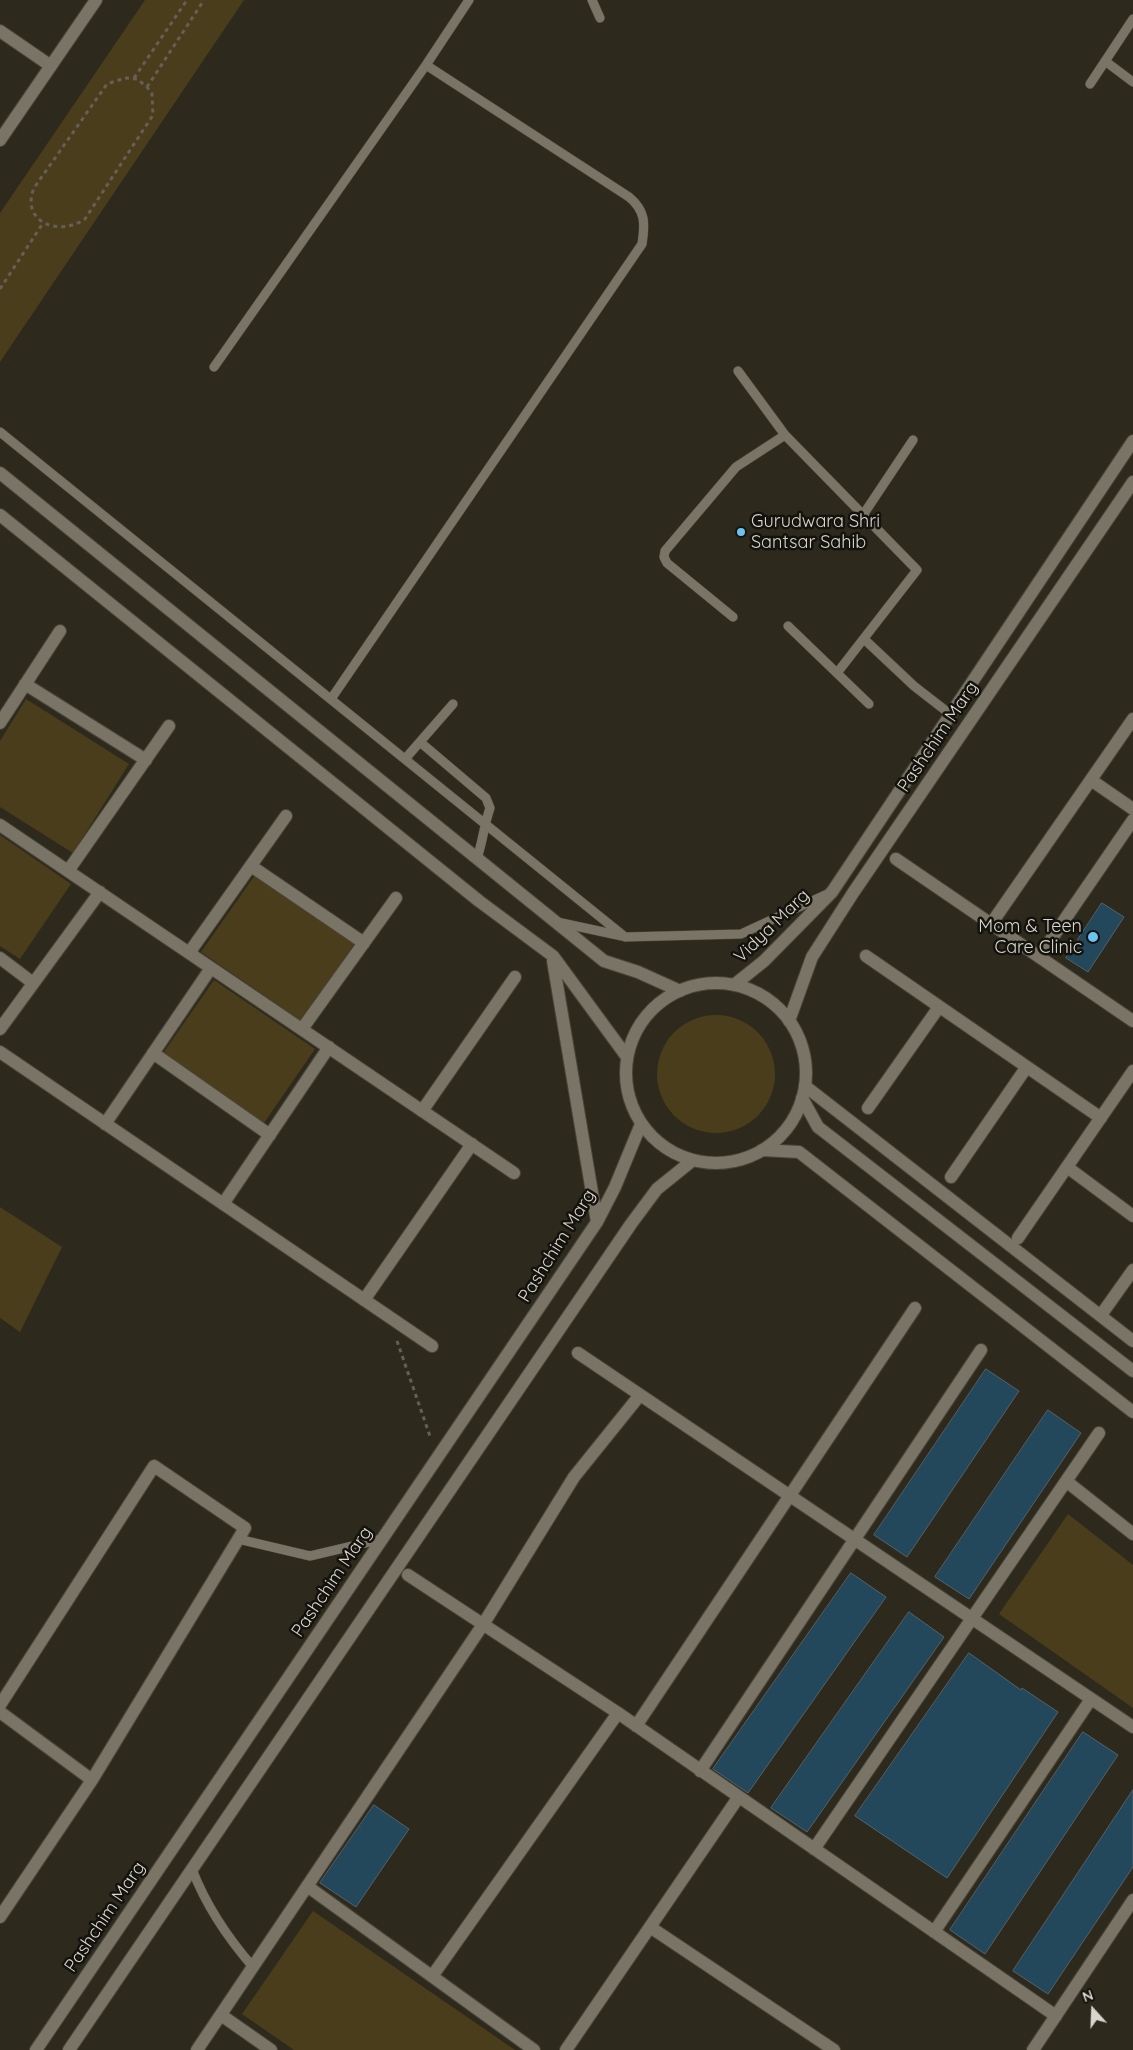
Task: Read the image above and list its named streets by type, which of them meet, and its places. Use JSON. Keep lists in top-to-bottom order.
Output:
{
  "streets": {
    "street": ["Pashchim Marg", "Vidya Marg"]
  },
  "crossings": [
    ["Pashchim Marg", "Vidya Marg"]
  ],
  "places": ["Gurudwara Shri Santsar Sahib", "Mom & Teen Care Clinic"],
  "north": "top"
}
